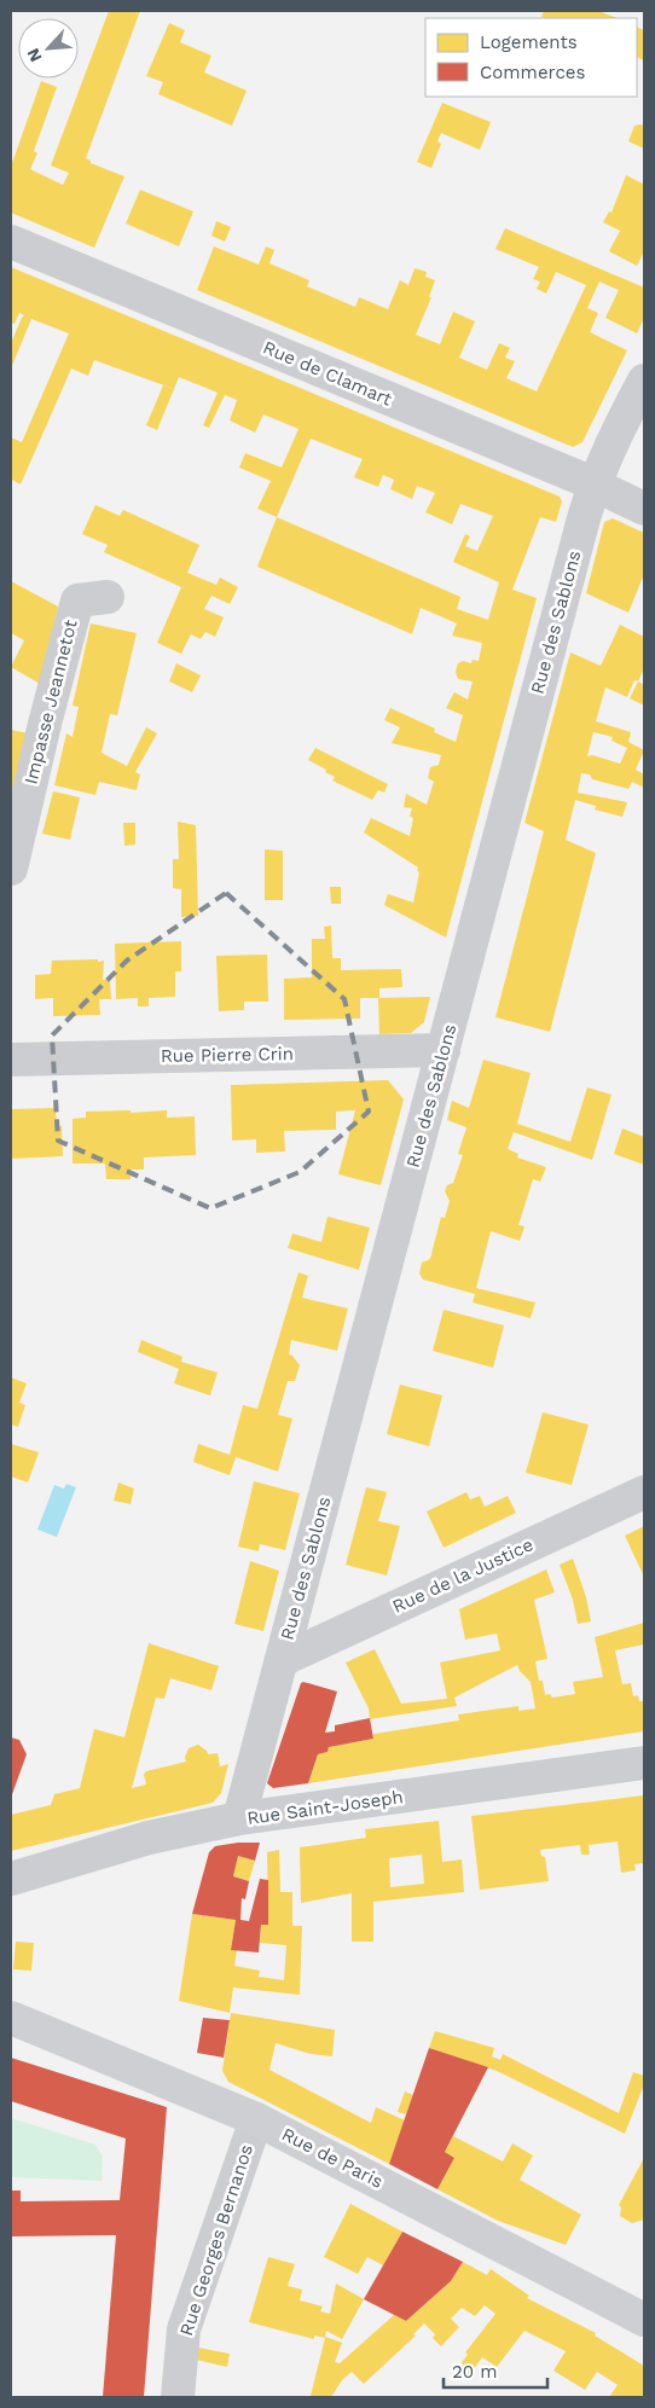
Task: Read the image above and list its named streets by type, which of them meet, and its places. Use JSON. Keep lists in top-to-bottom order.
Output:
{
  "streets": {
    "street": [
      "Rue de Clamart",
      "Rue des Sablons",
      "Impasse Jeannetot",
      "Rue Pierre Crin",
      "Rue de la Justice",
      "Rue Saint-Joseph",
      "Rue de Paris",
      "Rue Georges Bernanos"
    ]
  },
  "crossings": [
    ["Rue de Clamart", "Rue des Sablons"],
    ["Rue des Sablons", "Rue Pierre Crin"],
    ["Rue des Sablons", "Rue de la Justice"],
    ["Rue des Sablons", "Rue Saint-Joseph"],
    ["Rue de Paris", "Rue Georges Bernanos"]
  ],
  "legend": ["Logements", "Commerces"],
  "scale_bar": "20 m",
  "north": "bottom left"
}
